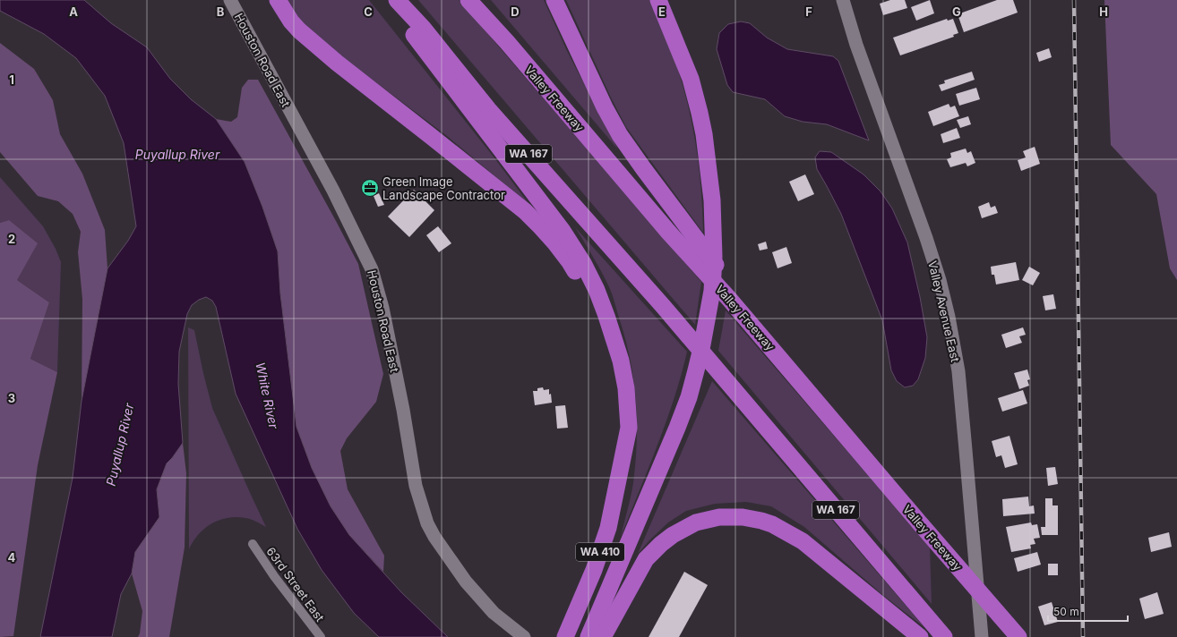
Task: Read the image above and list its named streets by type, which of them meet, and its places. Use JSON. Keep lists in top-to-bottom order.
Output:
{
  "streets": {
    "highway": ["Valley Freeway", "WA 167", "WA 410"],
    "street": ["Houston Road East", "Valley Avenue East", "63rd Street East"]
  },
  "water": ["Puyallup River", "White River"],
  "places": {
    "office": ["Green Image Landscape Contractor"]
  },
  "scale_bar": "50 m",
  "grid": {
    "columns": [
      "A",
      "B",
      "C",
      "D",
      "E",
      "F",
      "G",
      "H"
    ],
    "rows": [
      "1",
      "2",
      "3",
      "4"
    ]
  }
}
